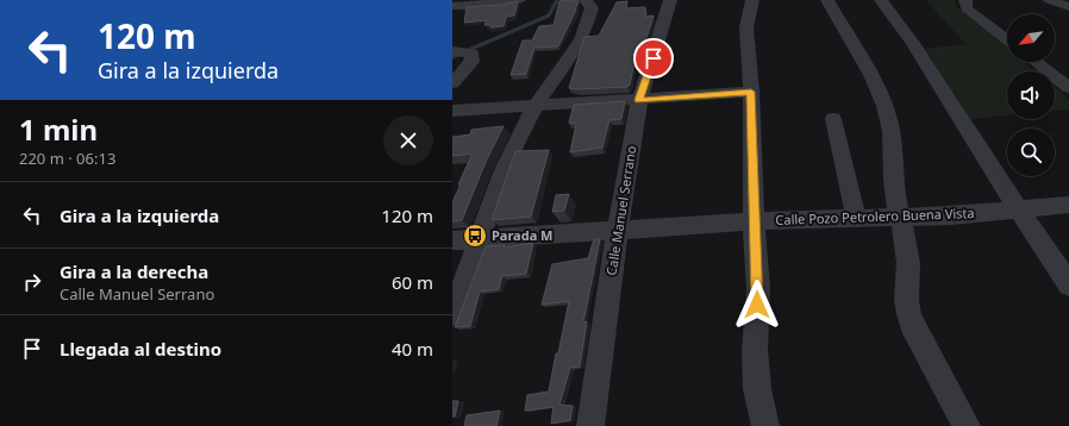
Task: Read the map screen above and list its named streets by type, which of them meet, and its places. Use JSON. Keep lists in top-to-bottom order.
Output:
{
  "streets": {
    "street": ["Calle Manuel Serrano", "Calle Pozo Petrolero Buena Vista"]
  },
  "crossings": [
    ["Calle Manuel Serrano", "Calle Pozo Petrolero Buena Vista"]
  ],
  "places": {
    "bus stop": ["Parada M"]
  },
  "north": "bottom left",
  "page": {
    "turn": ["120 m", "Gira a la izquierda"],
    "heading": ["1 min", "220 m · 06:13"],
    "list": [
      {
        "name": "Gira a la izquierda",
        "value": "120 m"
      },
      {
        "name": "Gira a la derecha",
        "note": "Calle Manuel Serrano",
        "value": "60 m"
      },
      {
        "name": "Llegada al destino",
        "value": "40 m"
      }
    ]
  }
}
